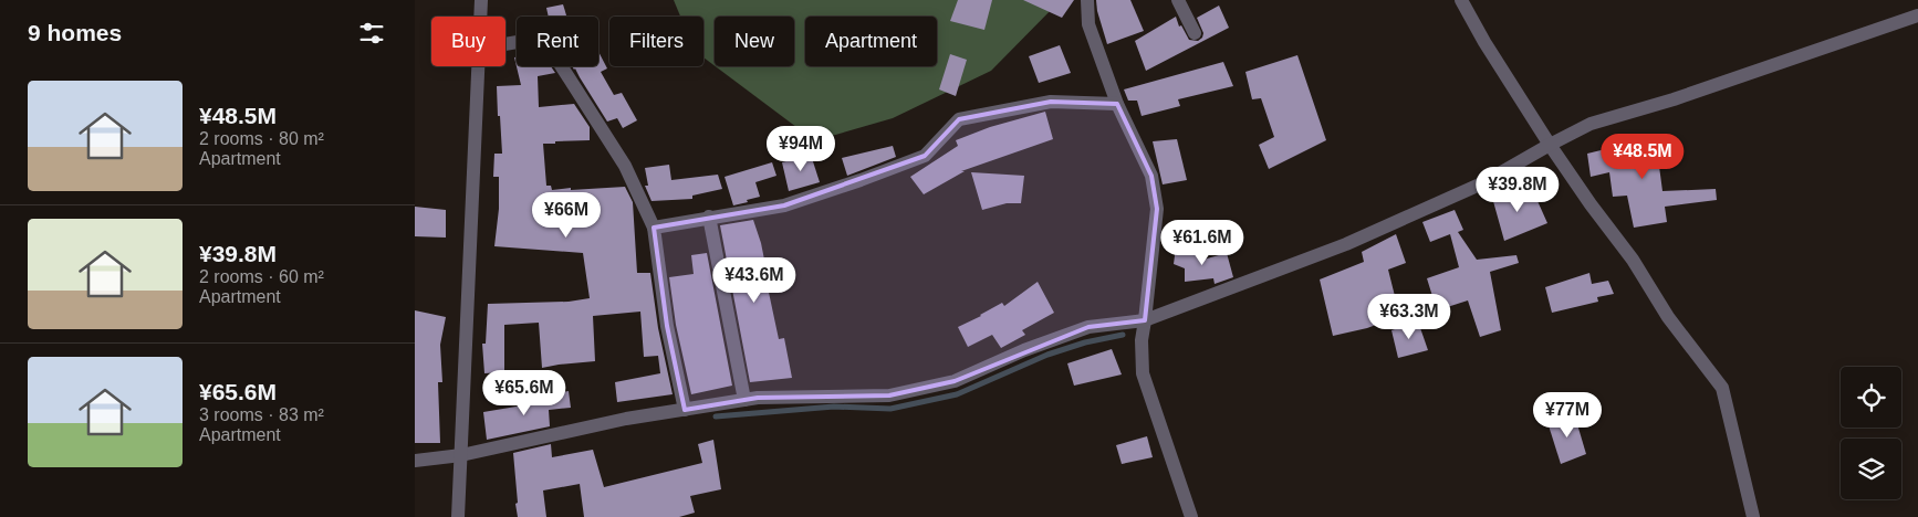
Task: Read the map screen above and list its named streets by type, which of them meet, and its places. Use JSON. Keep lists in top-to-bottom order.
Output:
{
  "page": {
    "heading": "9 homes",
    "chip": [
      "Buy",
      "Rent",
      "Filters",
      "New",
      "Apartment"
    ],
    "list": [
      {
        "name": "¥48.5M",
        "note": "2 rooms · 80 m² · Apartment"
      },
      {
        "name": "¥39.8M",
        "note": "2 rooms · 60 m² · Apartment"
      },
      {
        "name": "¥65.6M",
        "note": "3 rooms · 83 m² · Apartment"
      }
    ],
    "price": [
      "¥94M",
      "¥48.5M",
      "¥39.8M",
      "¥66M",
      "¥61.6M",
      "¥43.6M",
      "¥63.3M",
      "¥65.6M",
      "¥77M"
    ]
  }
}
